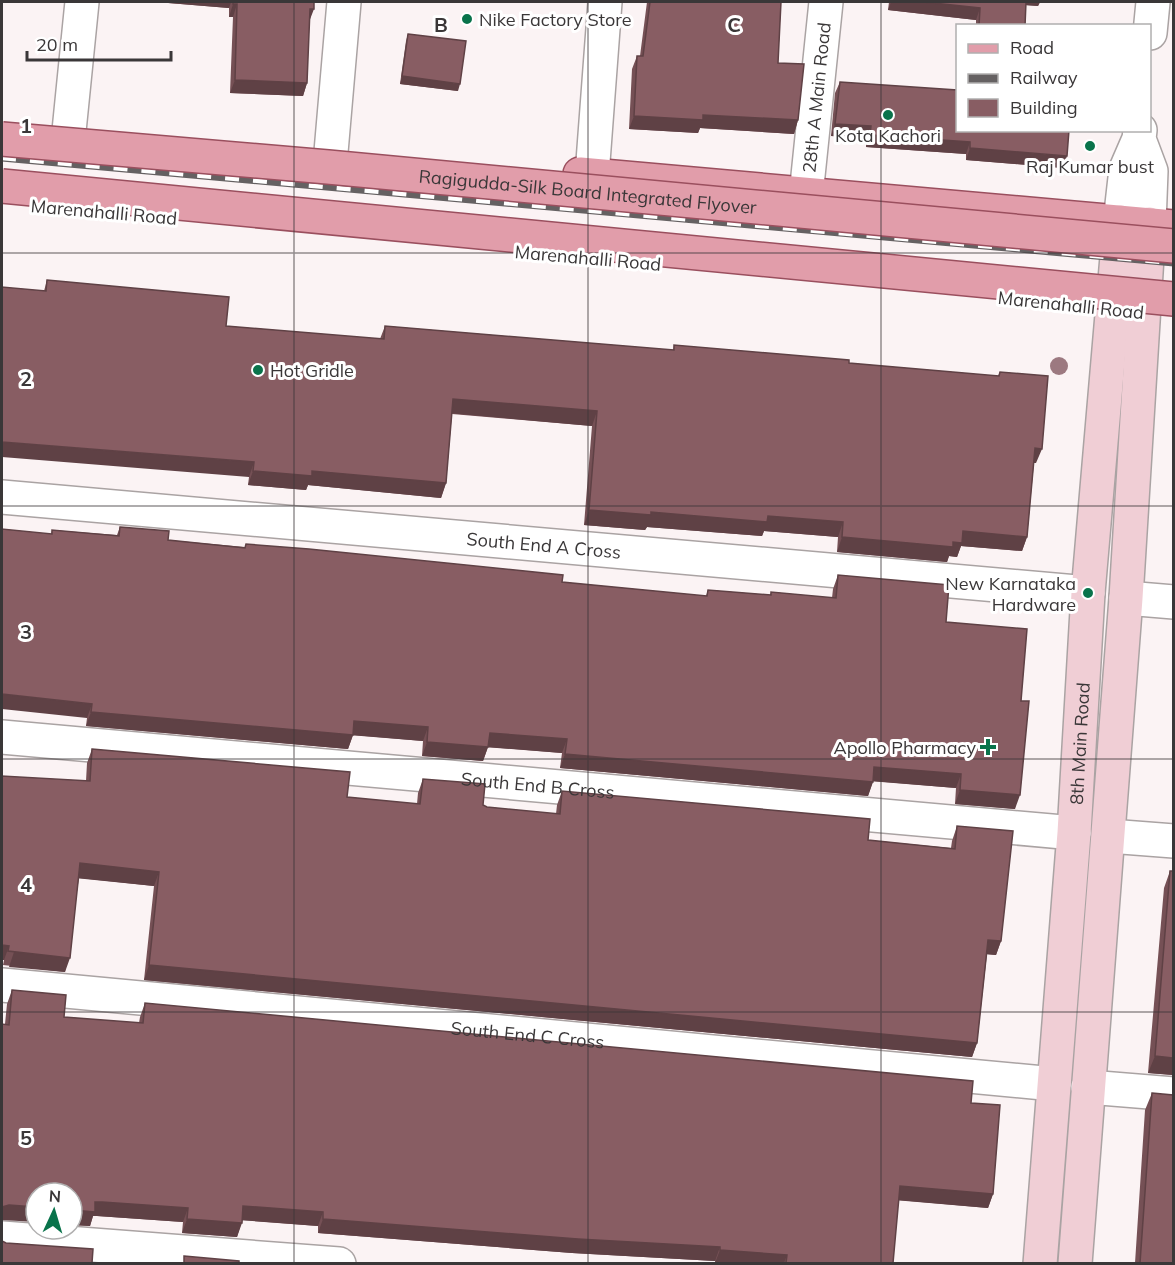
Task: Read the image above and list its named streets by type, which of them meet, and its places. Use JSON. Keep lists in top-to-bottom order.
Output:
{
  "streets": {
    "main road": ["Ragigudda-Silk Board Integrated Flyover", "Marenahalli Road", "8th Main Road"],
    "street": [
      "28th A Main Road",
      "South End A Cross",
      "South End B Cross",
      "South End C Cross"
    ]
  },
  "crossings": [
    ["Marenahalli Road", "8th Main Road"],
    ["South End A Cross", "8th Main Road"],
    ["8th Main Road", "South End B Cross"],
    ["8th Main Road", "South End C Cross"]
  ],
  "places": {
    "other": [
      "Nike Factory Store",
      "Kota Kachori",
      "Raj Kumar bust",
      "Hot Gridle",
      "New Karnataka Hardware"
    ],
    "health": ["Apollo Pharmacy"]
  },
  "legend": ["Road", "Railway", "Building"],
  "scale_bar": "20 m",
  "north": "top",
  "grid": {
    "columns": ["B", "C"],
    "rows": [
      "1",
      "2",
      "3",
      "4",
      "5"
    ]
  }
}
